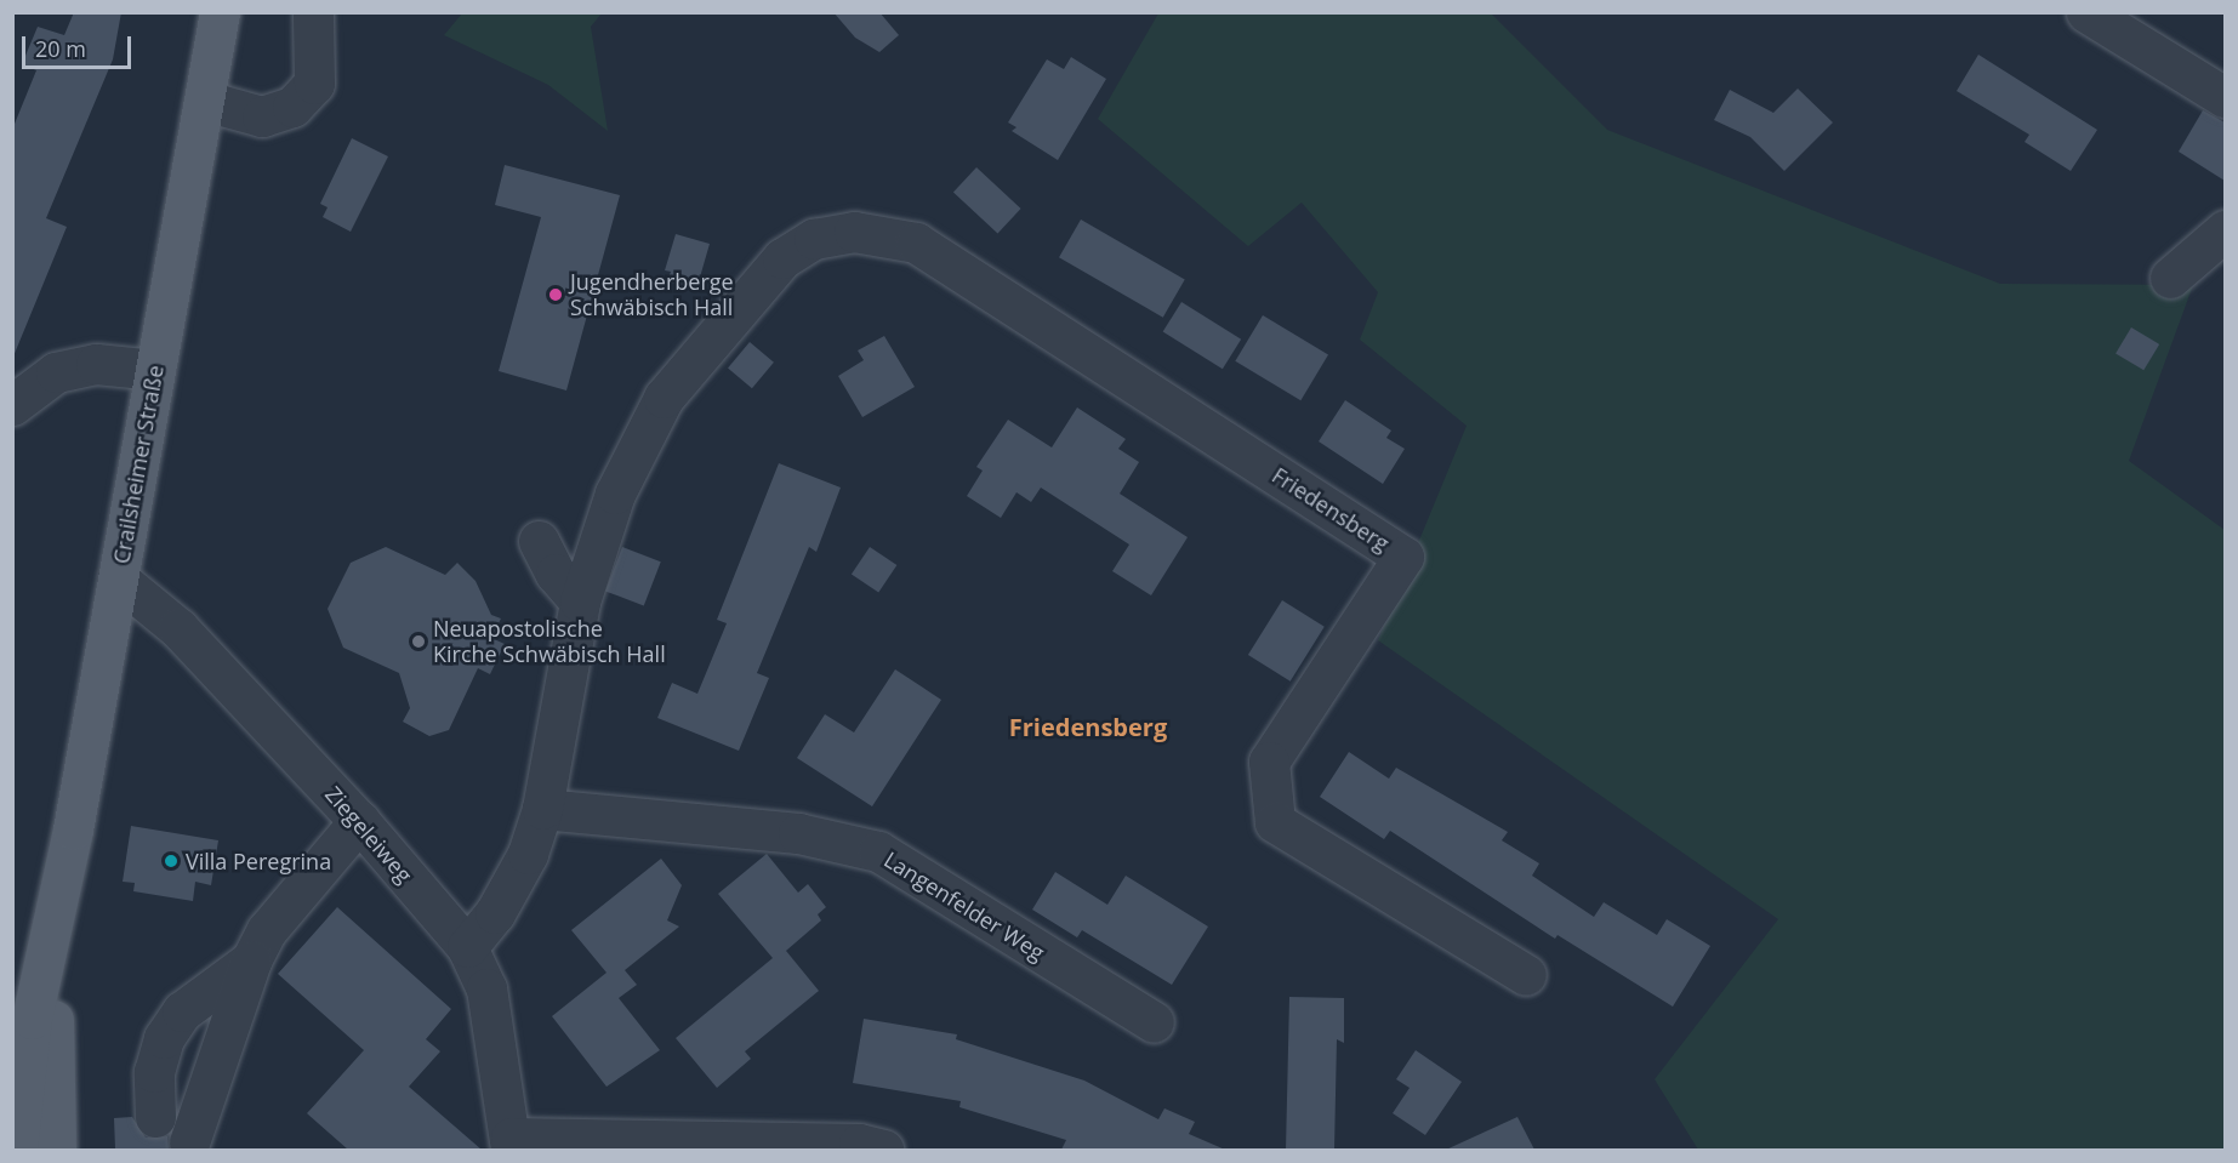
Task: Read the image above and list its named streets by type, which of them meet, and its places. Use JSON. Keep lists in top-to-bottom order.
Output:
{
  "streets": {
    "main road": ["Crailsheimer Straße"],
    "street": ["Friedensberg", "Ziegeleiweg", "Langenfelder Weg"]
  },
  "crossings": [
    ["Crailsheimer Straße", "Ziegeleiweg"]
  ],
  "districts": ["Friedensberg"],
  "places": ["Jugendherberge Schwäbisch Hall", "Neuapostolische Kirche Schwäbisch Hall", "Villa Peregrina"],
  "scale_bar": "20 m"
}
